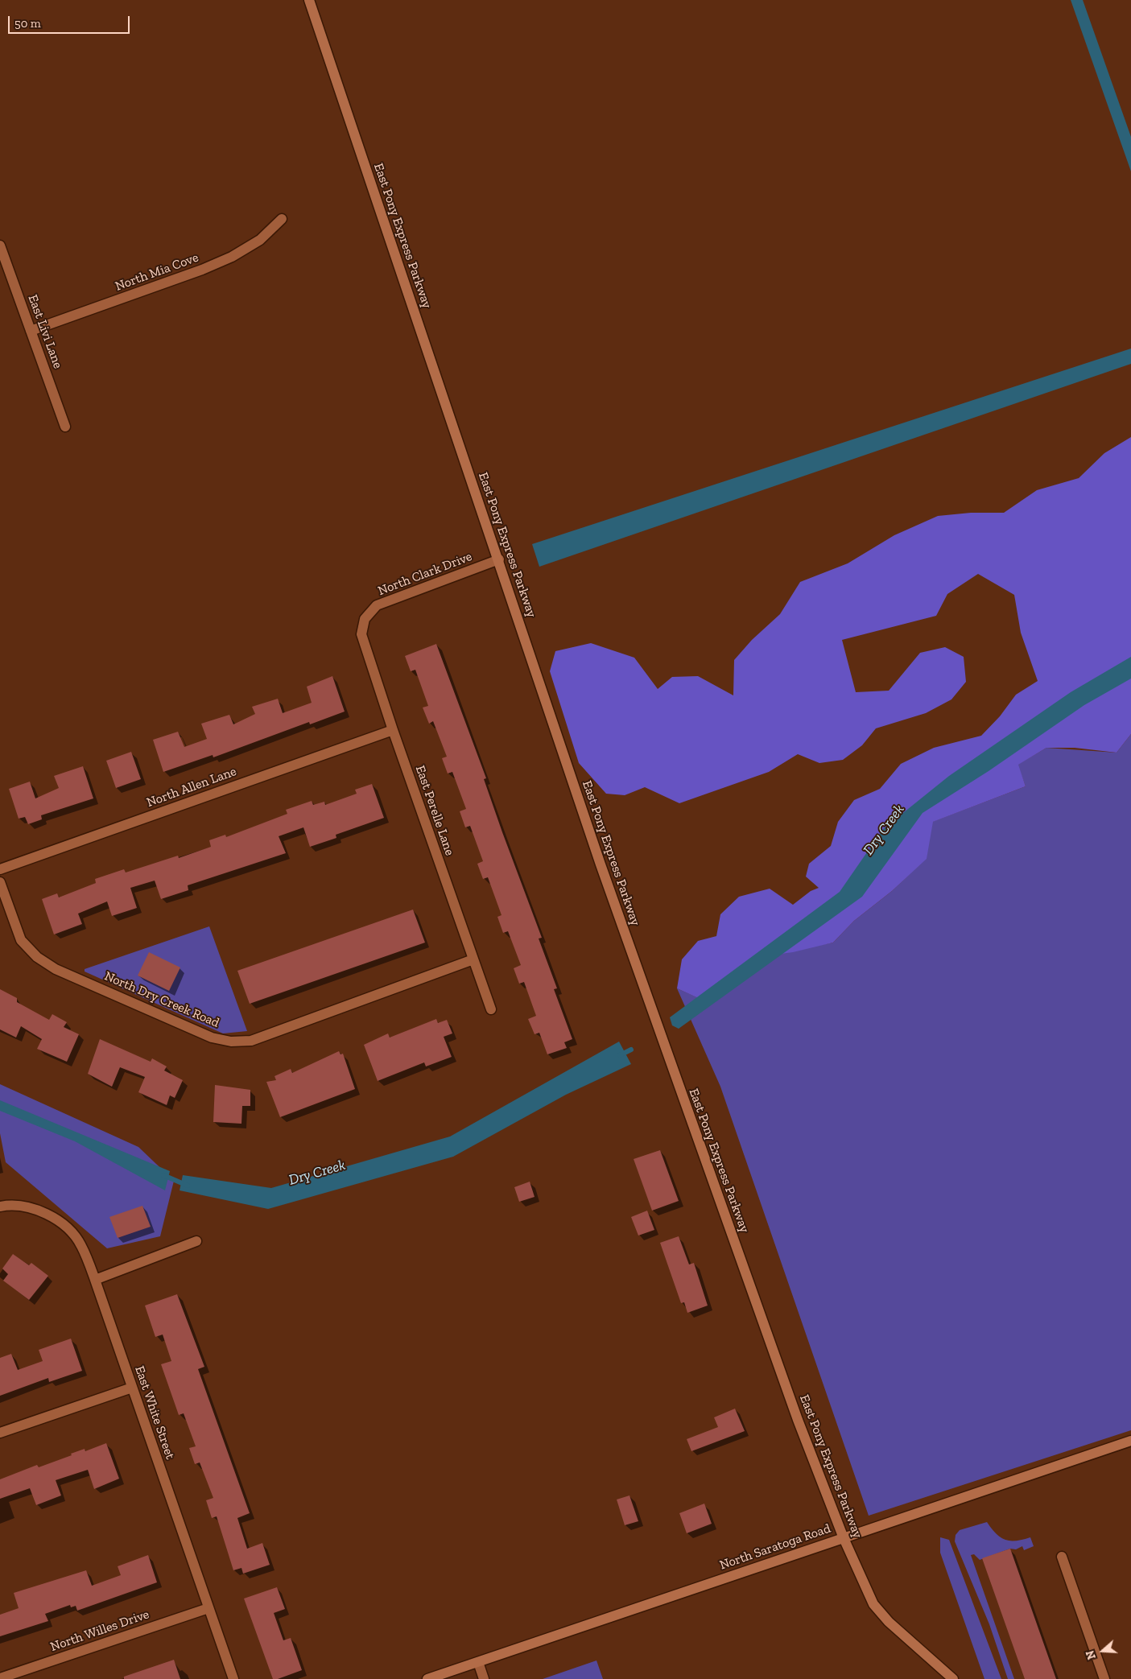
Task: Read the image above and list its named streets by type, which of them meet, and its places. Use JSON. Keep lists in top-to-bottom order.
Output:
{
  "streets": {
    "street": [
      "East Pony Express Parkway",
      "North Mia Cove",
      "East Livi Lane",
      "North Clark Drive",
      "North Allen Lane",
      "East Perelle Lane",
      "North Dry Creek Road",
      "East White Street",
      "North Saratoga Road",
      "North Willes Drive"
    ]
  },
  "crossings": [
    ["East Pony Express Parkway", "North Clark Drive"],
    ["East Pony Express Parkway", "North Saratoga Road"],
    ["North Mia Cove", "East Livi Lane"],
    ["North Clark Drive", "East Perelle Lane"],
    ["North Allen Lane", "East Perelle Lane"],
    ["East Perelle Lane", "North Dry Creek Road"],
    ["East White Street", "North Willes Drive"]
  ],
  "water": ["Dry Creek"],
  "scale_bar": "50 m",
  "north": "left"
}
